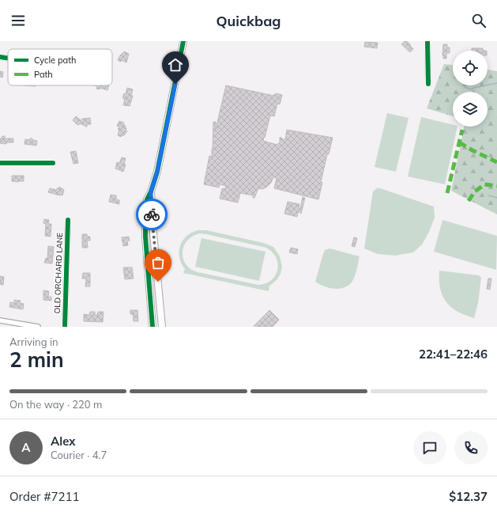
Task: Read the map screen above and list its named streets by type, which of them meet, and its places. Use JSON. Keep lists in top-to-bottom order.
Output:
{
  "streets": {
    "street": ["OLD ORCHARD LANE"]
  },
  "legend": ["Cycle path", "Path"],
  "page": {
    "header": "Quickbag",
    "heading": ["2 min", "Arriving in", "22:41–22:46"],
    "panel": [
      "Alex",
      "Courier · 4.7",
      "Order #7211",
      "$12.37"
    ],
    "bar": "On the way · 220 m",
    "round": "A"
  }
}
